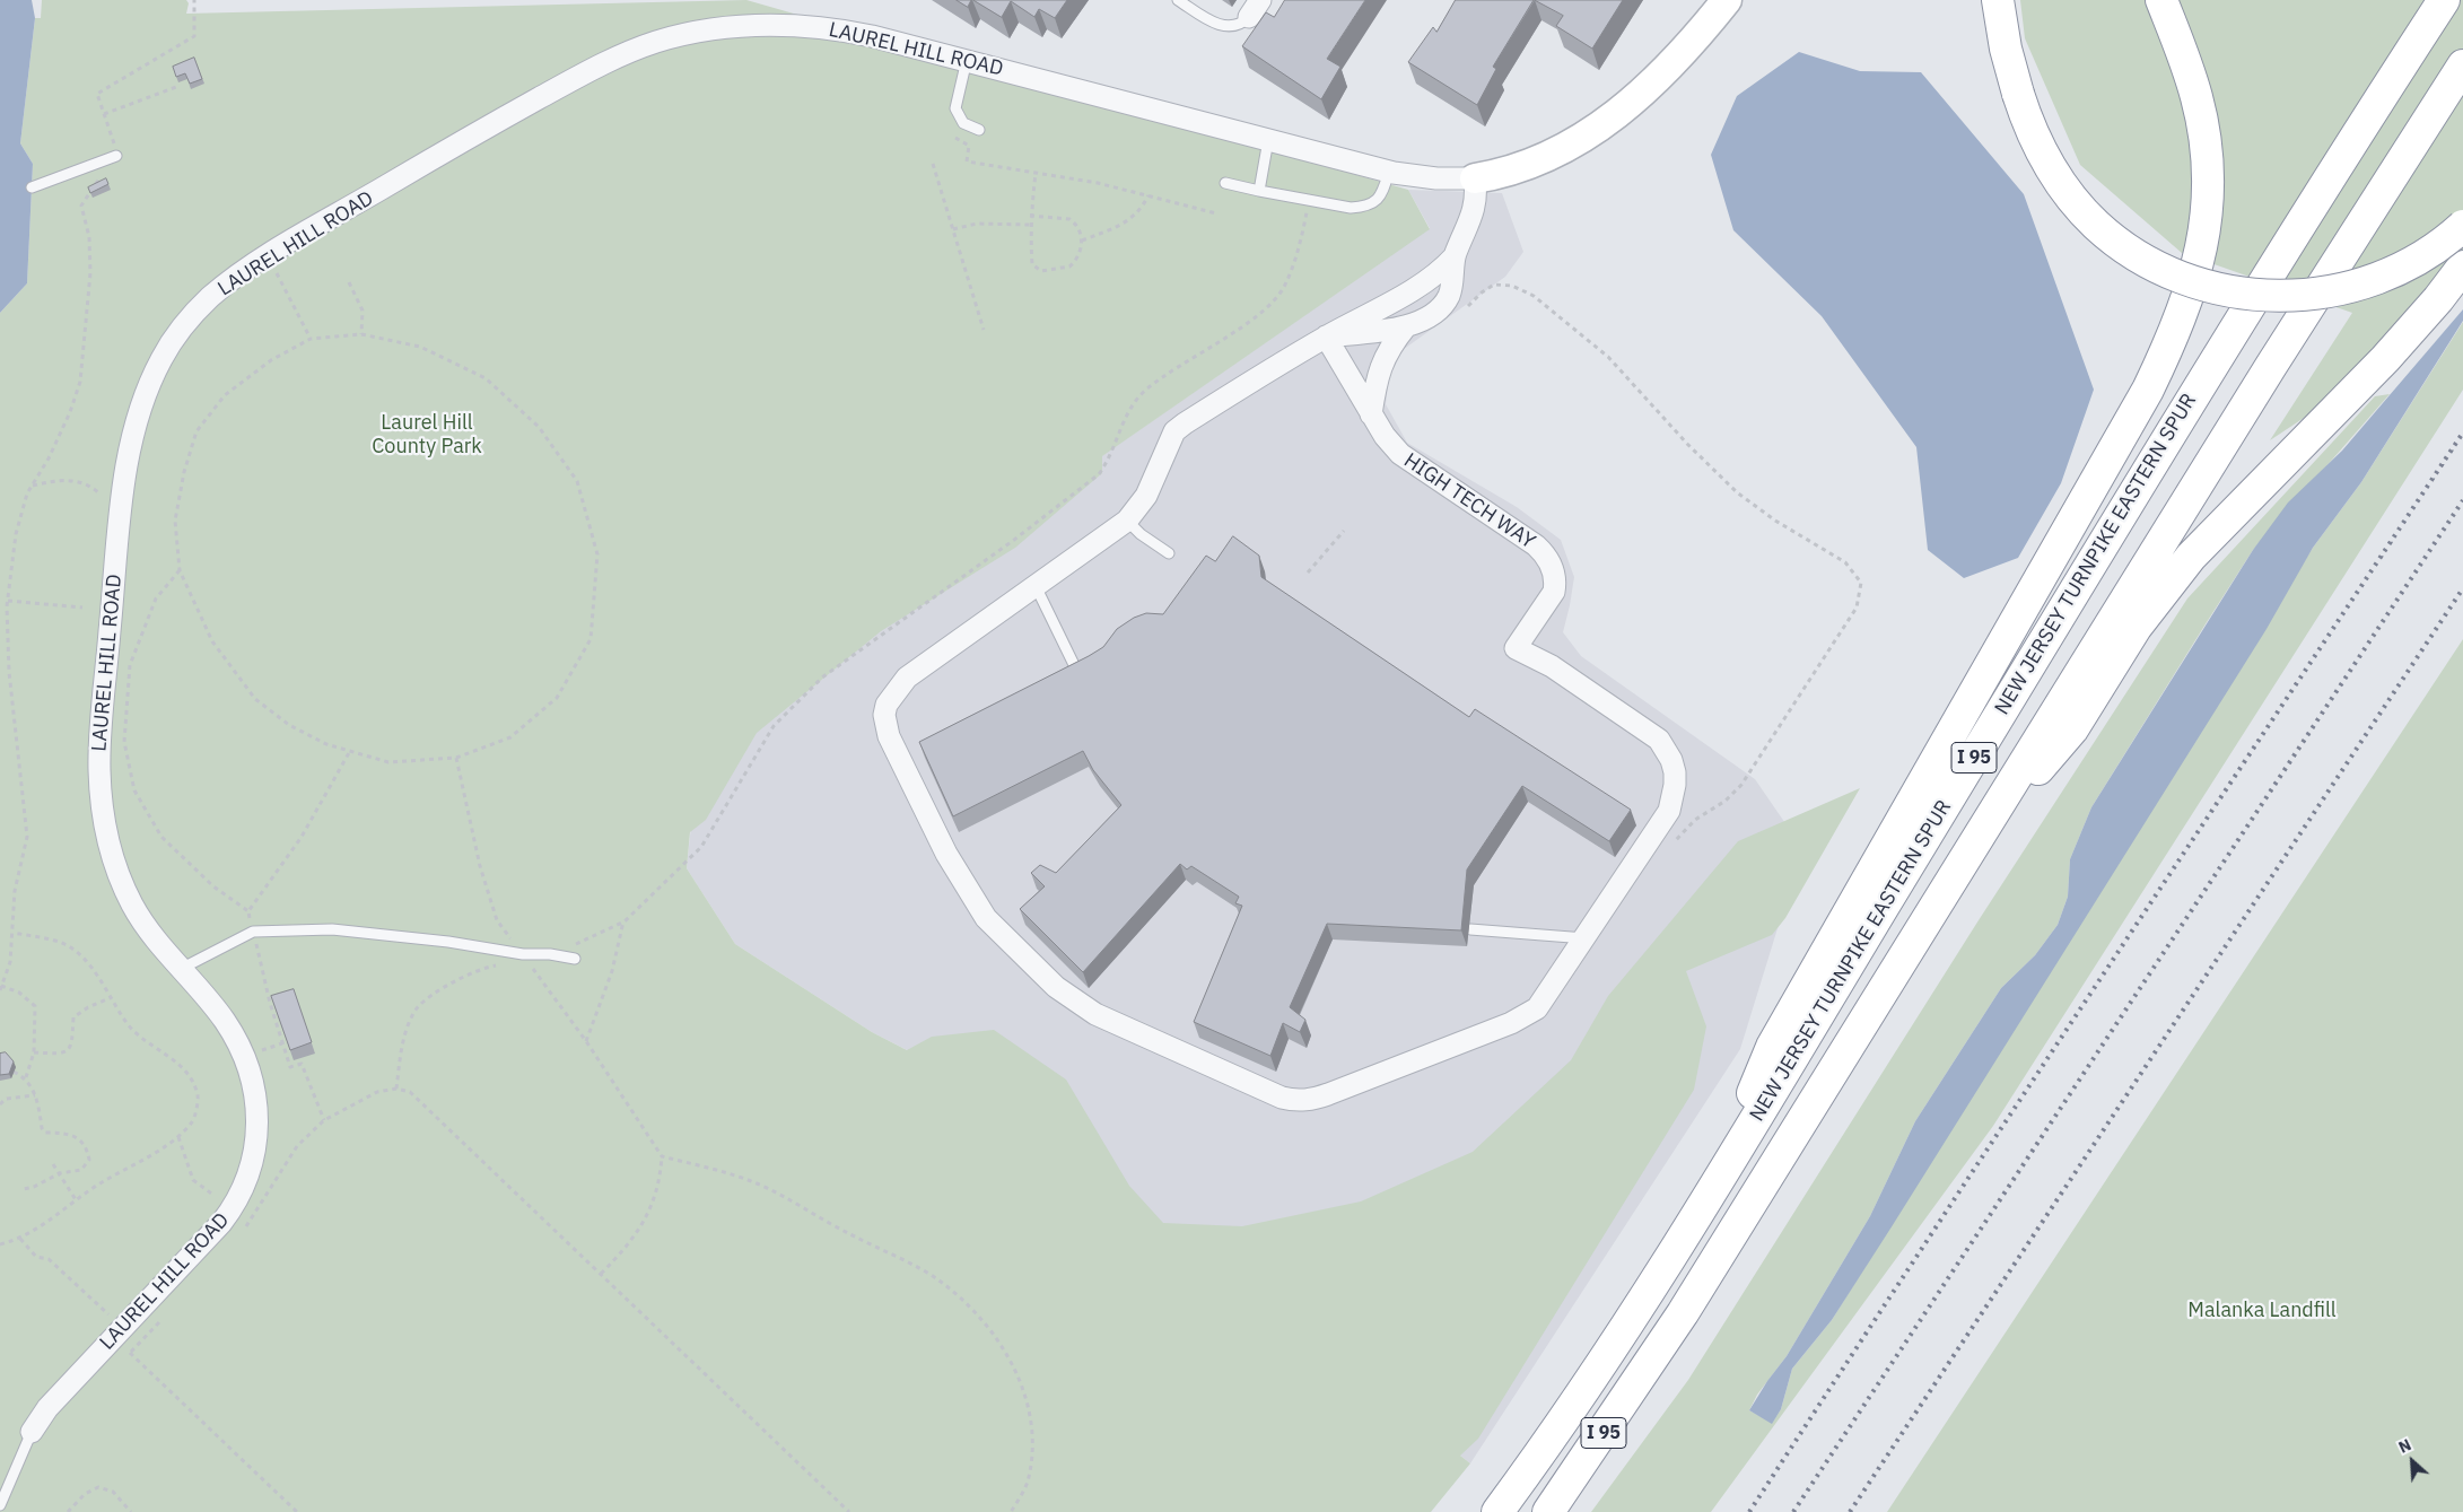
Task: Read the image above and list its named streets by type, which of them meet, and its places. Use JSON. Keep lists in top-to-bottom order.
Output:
{
  "streets": {
    "highway": ["NEW JERSEY TURNPIKE EASTERN SPUR", "I 95"],
    "street": ["LAUREL HILL ROAD", "HIGH TECH WAY"]
  },
  "parks": ["Laurel Hill County Park", "Malanka Landfill"],
  "north": "top left"
}
